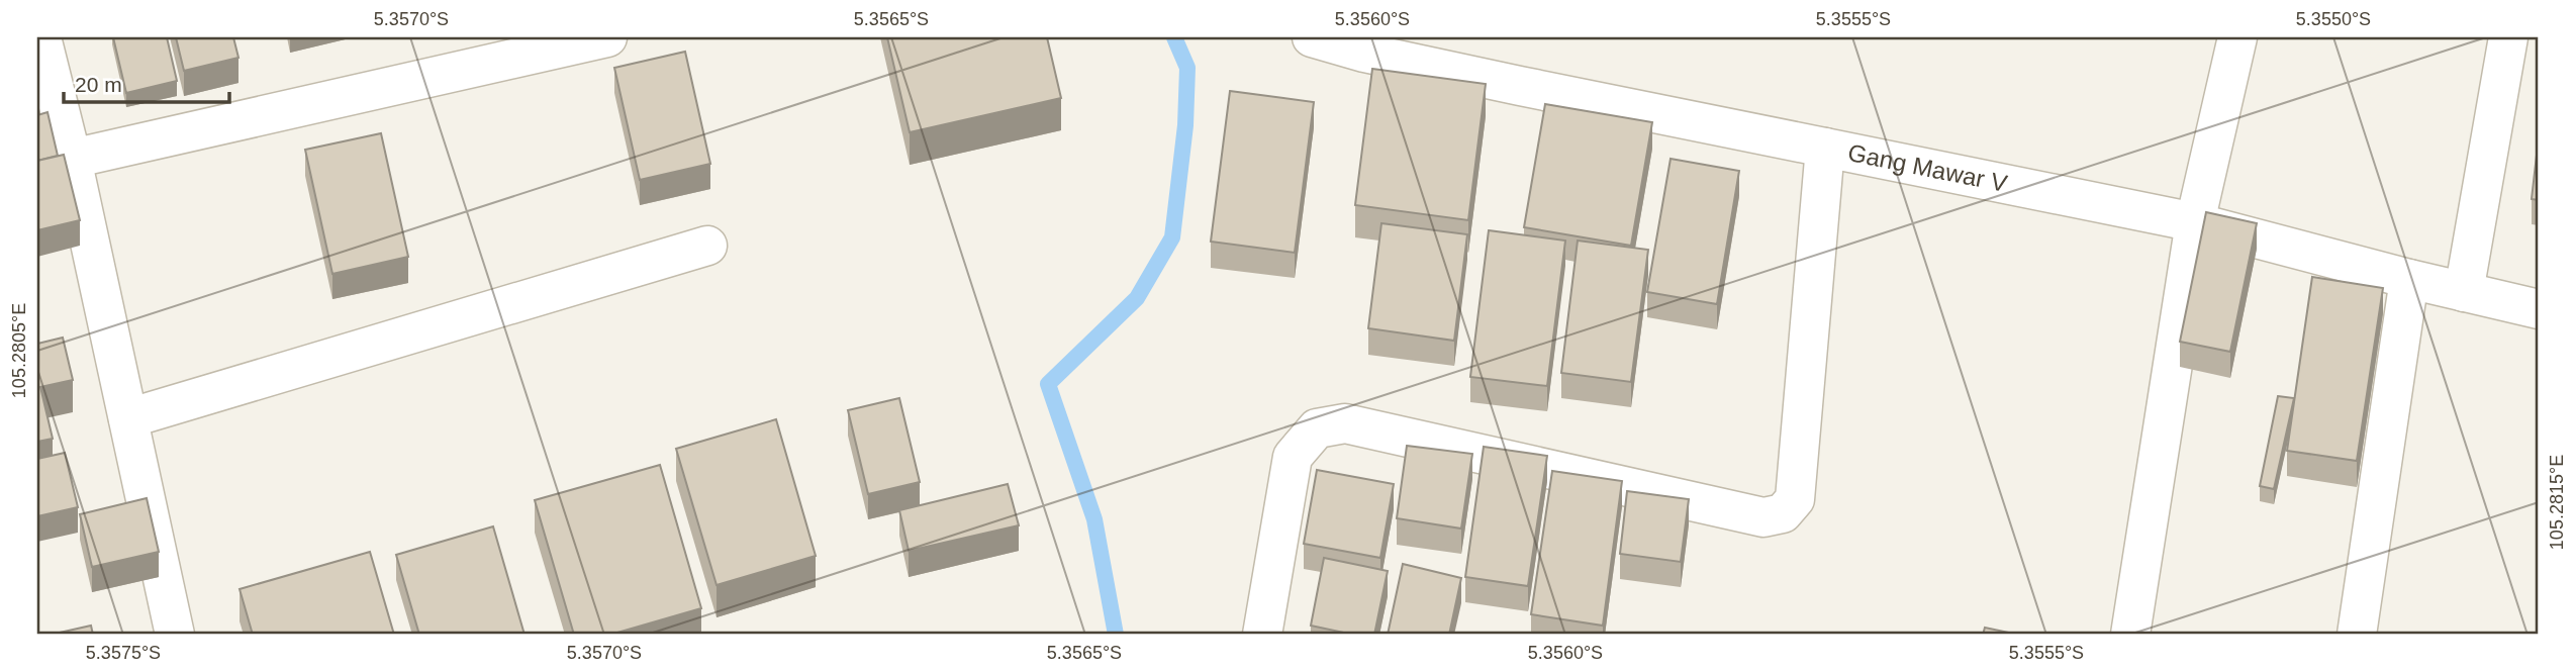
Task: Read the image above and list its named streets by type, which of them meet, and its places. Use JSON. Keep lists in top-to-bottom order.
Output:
{
  "streets": {
    "street": ["Gang Mawar V"]
  },
  "scale_bar": "20 m",
  "coordinates": [
    "5.3570°S",
    "5.3565°S",
    "5.3560°S",
    "5.3555°S",
    "5.3550°S",
    "105.2805°E",
    "105.2815°E",
    "5.3575°S"
  ]
}
